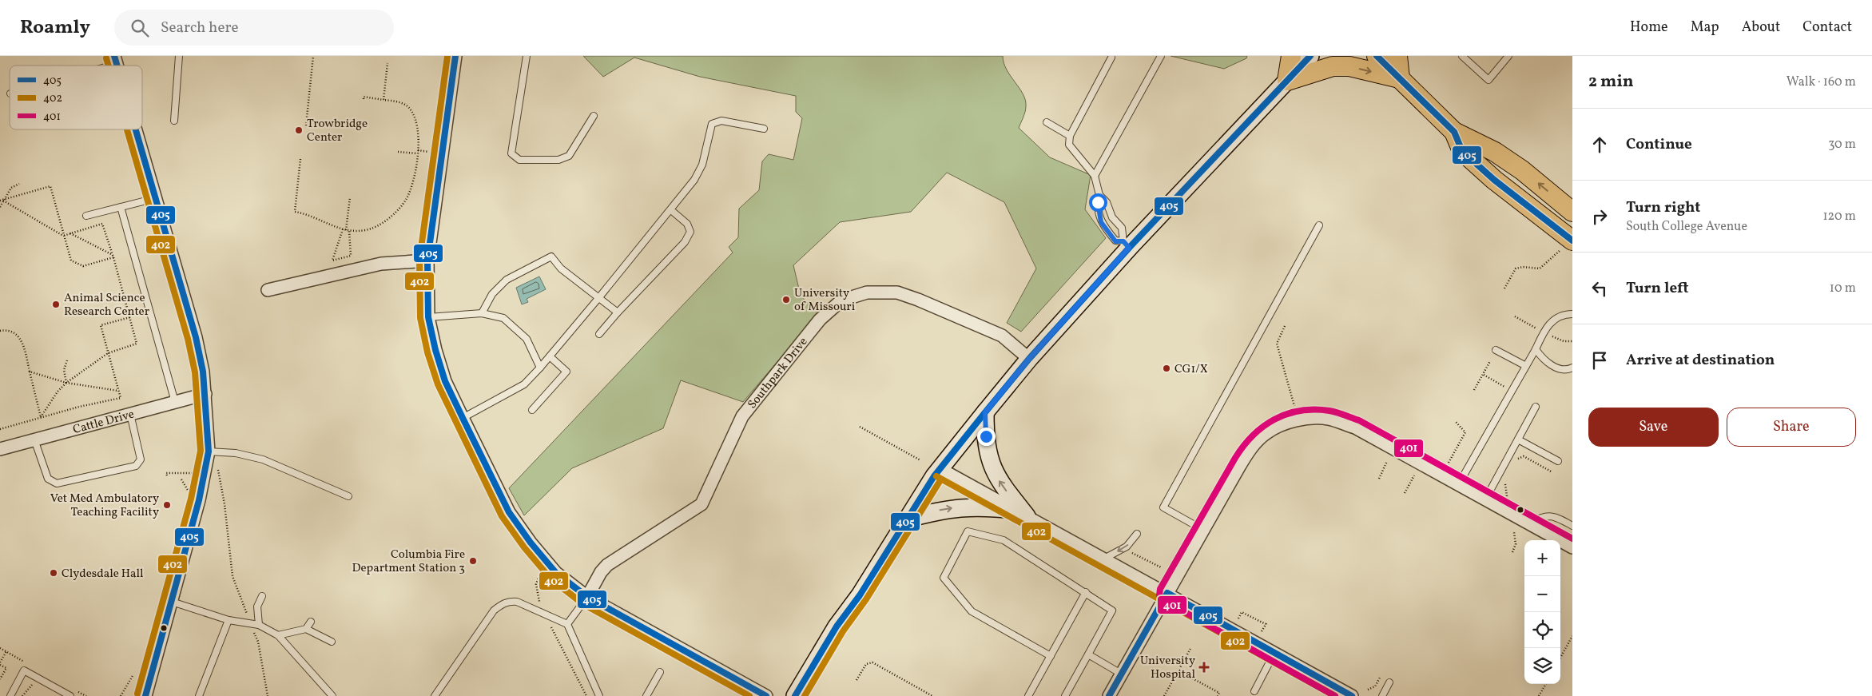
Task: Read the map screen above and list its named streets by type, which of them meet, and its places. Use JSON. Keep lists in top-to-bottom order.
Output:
{
  "streets": {
    "street": ["Southpark Drive", "Cattle Drive"]
  },
  "places": {
    "other": [
      "Trowbridge Center",
      "University of Missouri",
      "Animal Science Research Center",
      "CG1/X",
      "Vet Med Ambulatory Teaching Facility",
      "Columbia Fire Department Station 3",
      "Clydesdale Hall"
    ],
    "health": ["University Hospital"]
  },
  "lines": ["transit line 405", "transit line 402", "transit line 401"],
  "legend": ["405", "402", "401"],
  "page": {
    "header": "Roamly",
    "search": "Search here",
    "nav": [
      "Home",
      "Map",
      "About",
      "Contact"
    ],
    "heading": ["2 min", "Walk · 160 m"],
    "list": [
      ["Continue", "30 m"],
      ["Turn right", "South College Avenue", "120 m"],
      ["Turn left", "10 m"],
      "Arrive at destination"
    ],
    "buttons": ["Save", "Share"],
    "map_buttons": ["+", "−"]
  }
}
